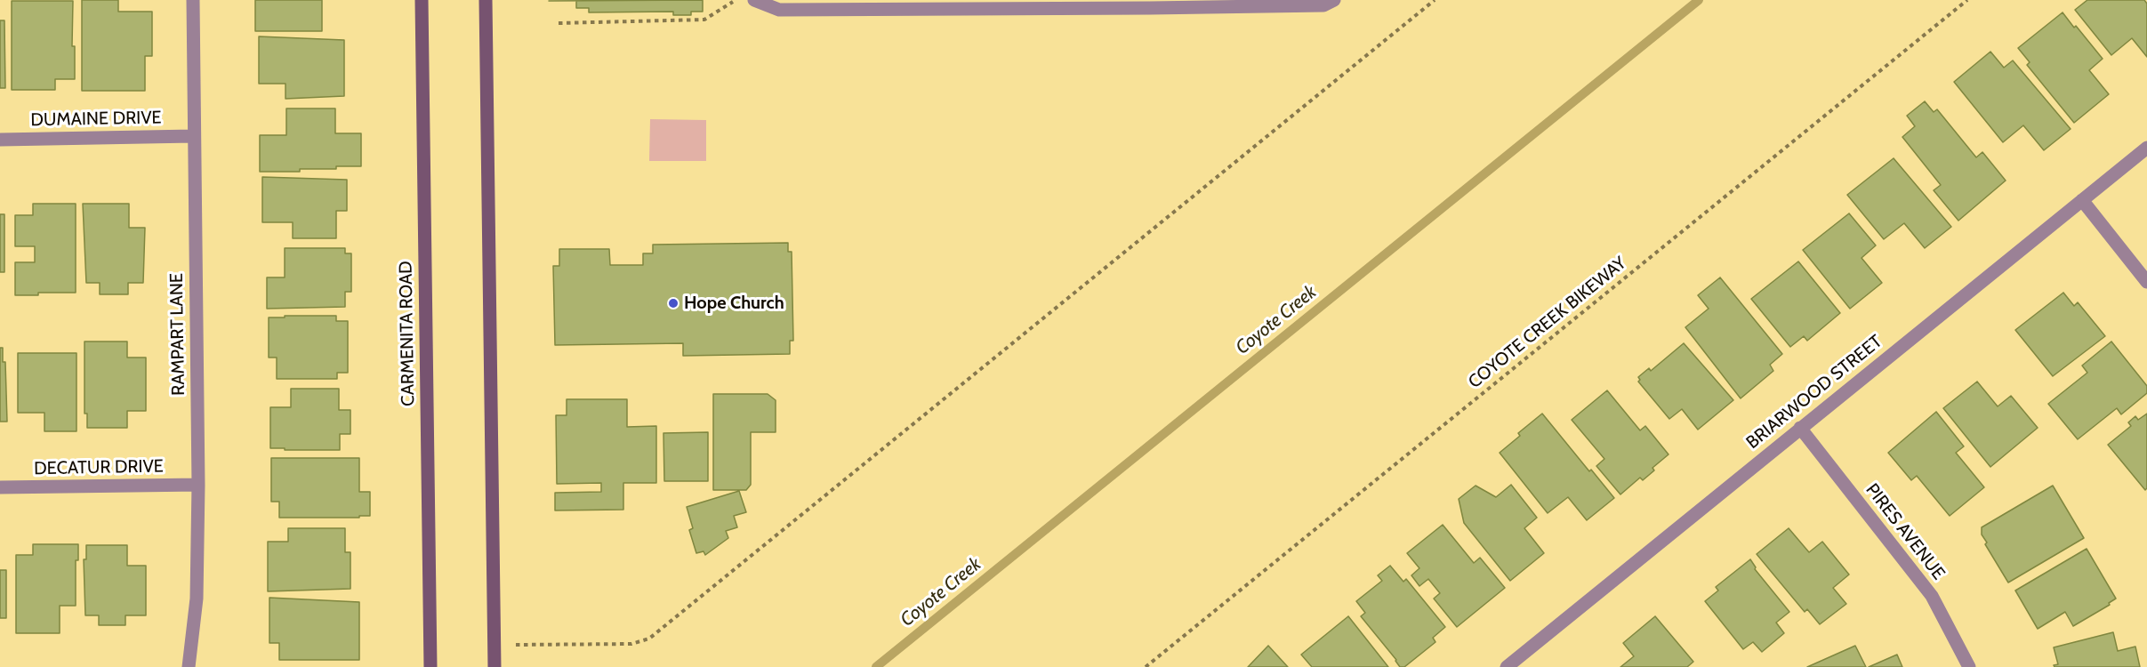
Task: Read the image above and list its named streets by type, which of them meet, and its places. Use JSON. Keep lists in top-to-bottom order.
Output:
{
  "streets": {
    "main road": ["CARMENITA ROAD"],
    "street": [
      "DUMAINE DRIVE",
      "RAMPART LANE",
      "BRIARWOOD STREET",
      "DECATUR DRIVE",
      "PIRES AVENUE"
    ],
    "path": ["COYOTE CREEK BIKEWAY"]
  },
  "crossings": [
    ["DUMAINE DRIVE", "RAMPART LANE"],
    ["RAMPART LANE", "DECATUR DRIVE"],
    ["BRIARWOOD STREET", "PIRES AVENUE"]
  ],
  "water": ["Coyote Creek"],
  "places": ["Hope Church"]
}
